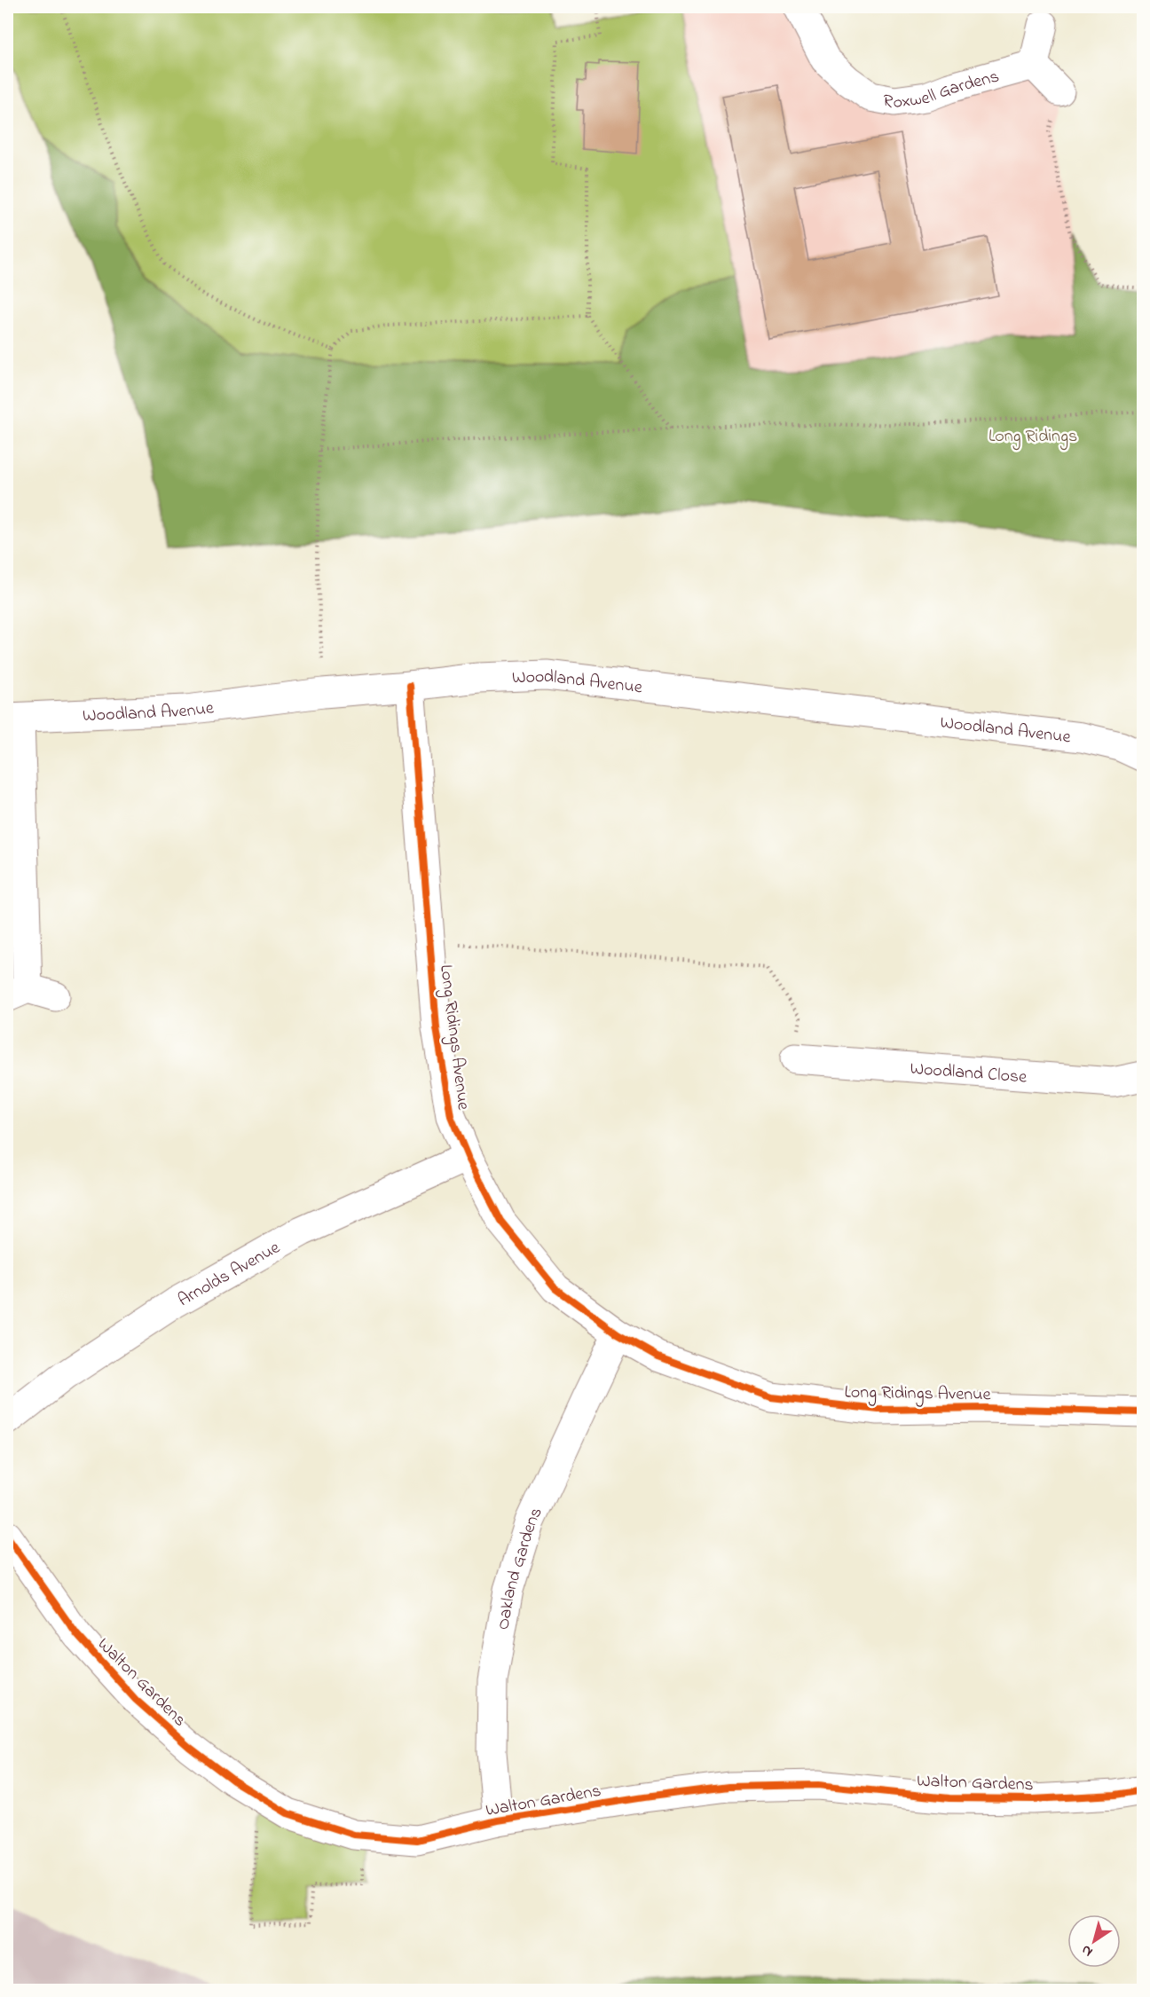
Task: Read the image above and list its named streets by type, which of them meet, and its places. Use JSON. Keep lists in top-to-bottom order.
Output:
{
  "streets": {
    "street": [
      "Roxwell Gardens",
      "Woodland Avenue",
      "Long Ridings Avenue",
      "Woodland Close",
      "Arnolds Avenue",
      "Oakland Gardens",
      "Walton Gardens"
    ]
  },
  "crossings": [
    ["Woodland Avenue", "Long Ridings Avenue"],
    ["Long Ridings Avenue", "Arnolds Avenue"],
    ["Long Ridings Avenue", "Oakland Gardens"],
    ["Oakland Gardens", "Walton Gardens"]
  ],
  "parks": ["Long Ridings"],
  "north": "bottom left"
}
